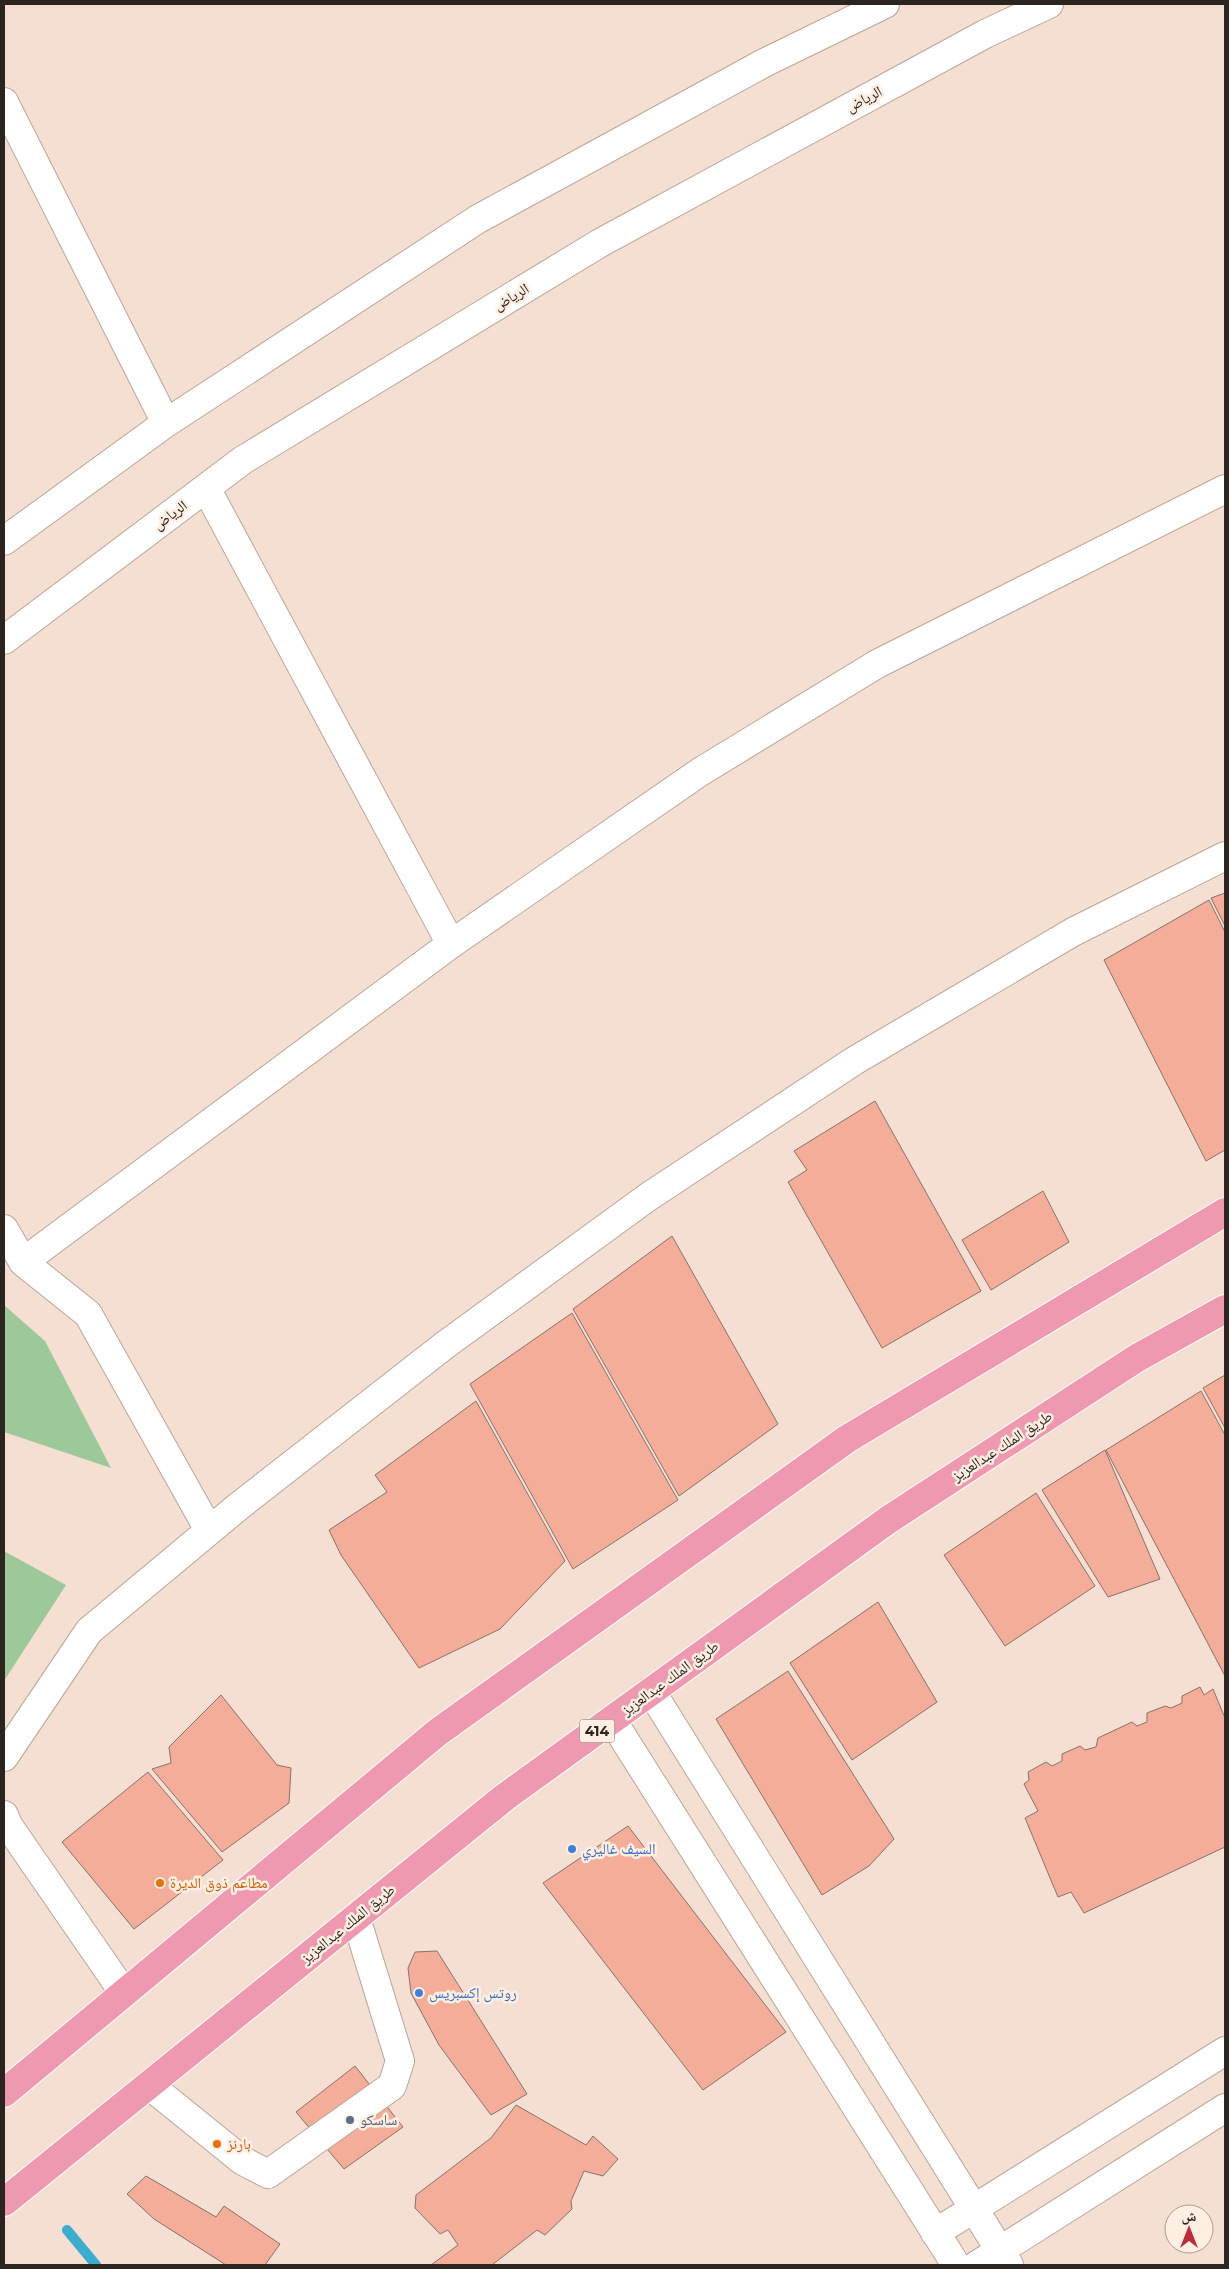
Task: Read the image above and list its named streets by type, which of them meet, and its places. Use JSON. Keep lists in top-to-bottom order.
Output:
{
  "streets": {
    "highway": ["طريق الملك عبدالعزيز", "414"],
    "street": ["الرياض"]
  },
  "places": [
    "السيف غاليري",
    "مطاعم ذوق الديرة",
    "روتس إكسبريس",
    "ساسكو",
    "بارنز"
  ],
  "north": "top"
}
